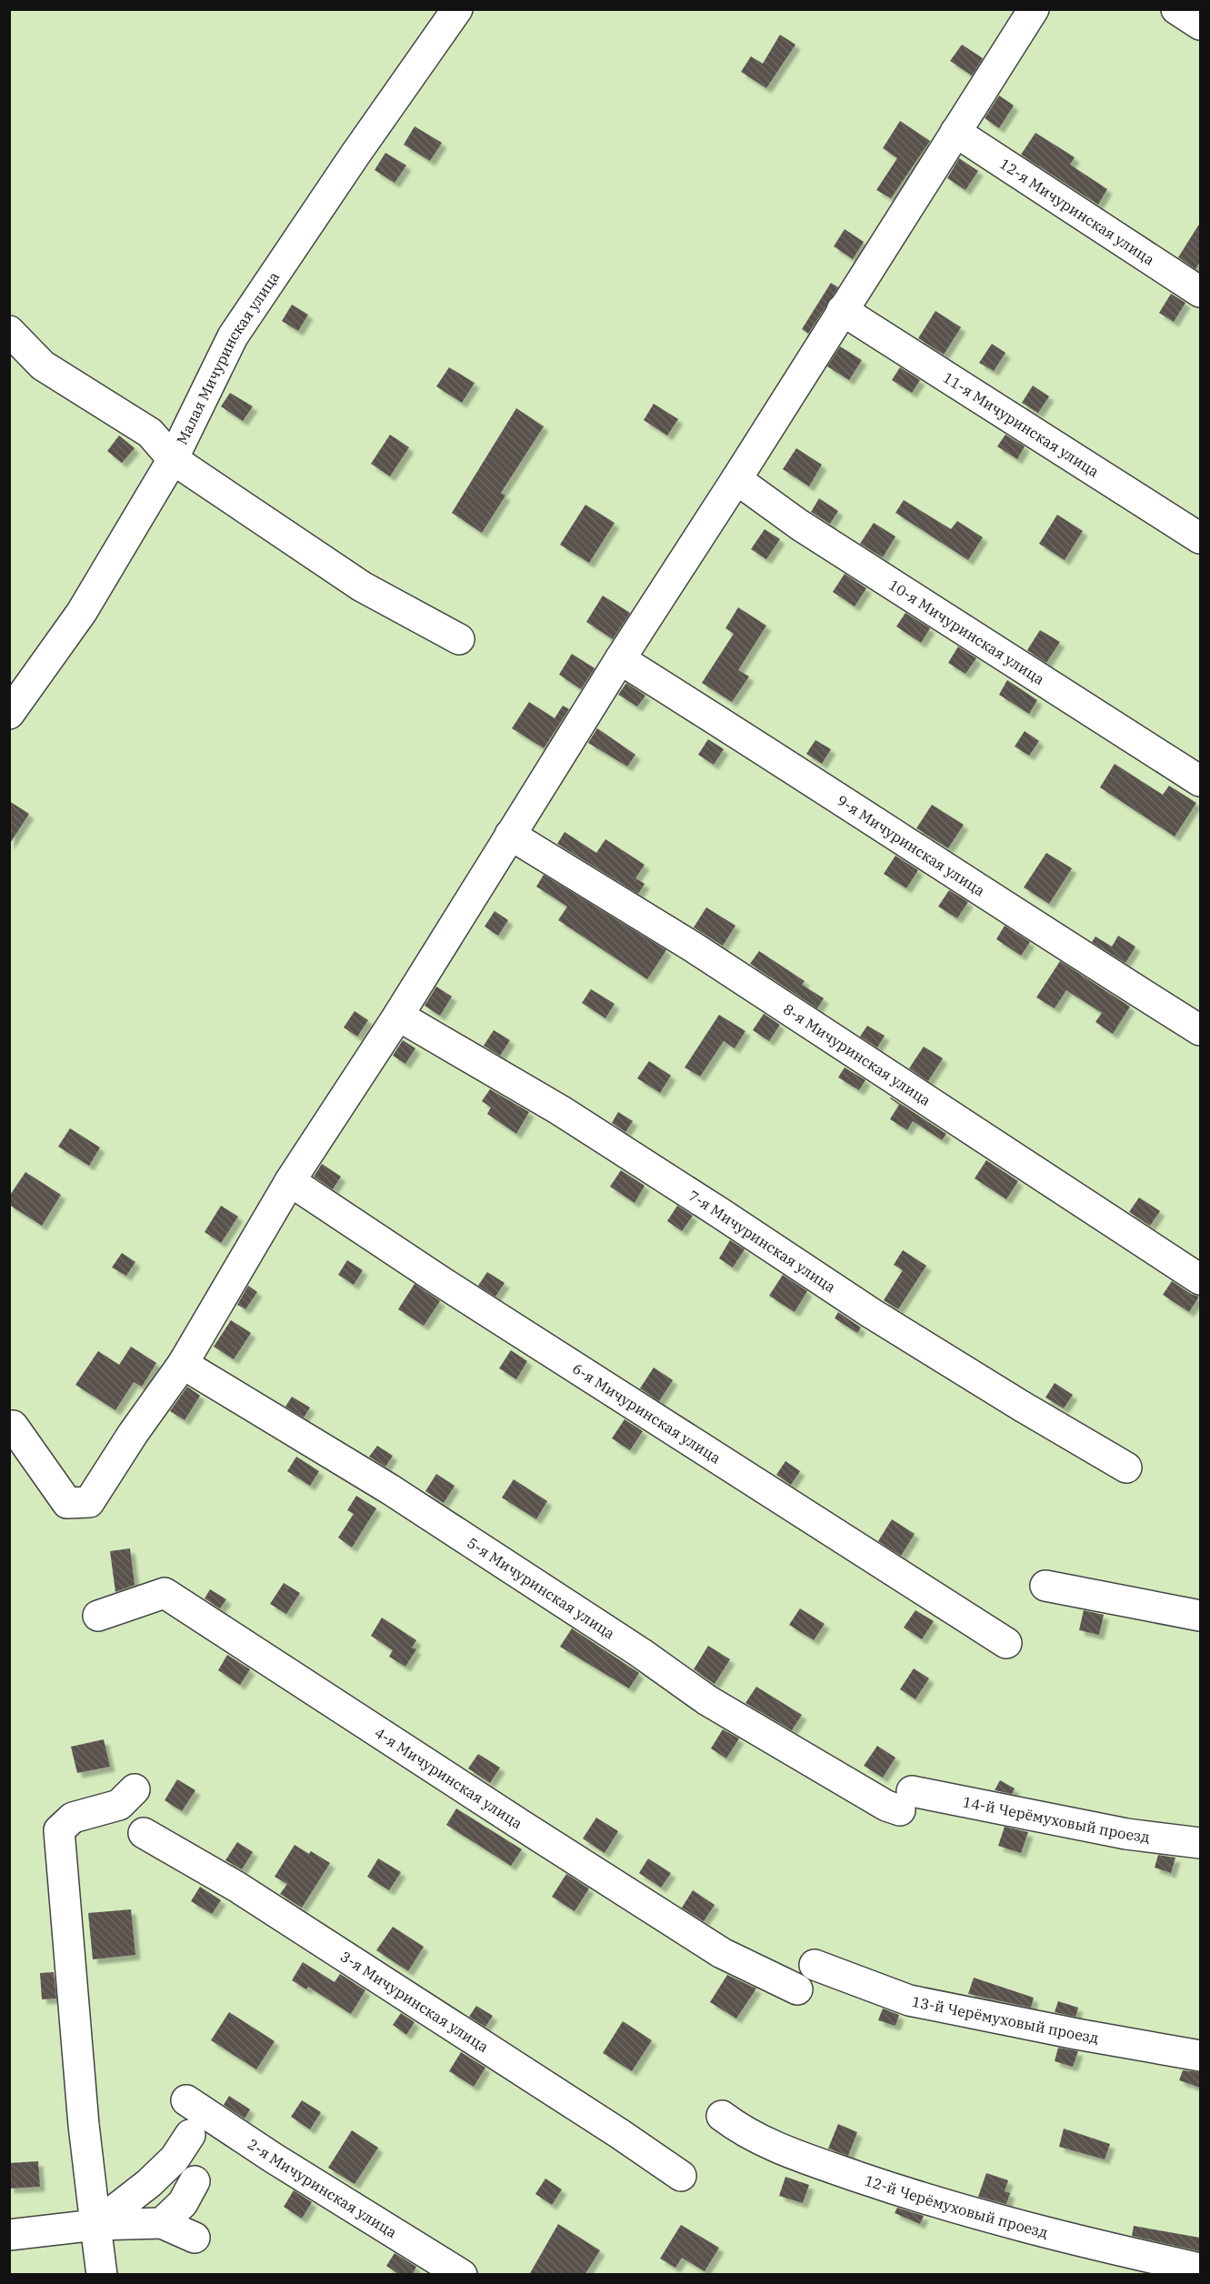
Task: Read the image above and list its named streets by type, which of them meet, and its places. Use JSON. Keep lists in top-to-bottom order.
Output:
{
  "streets": {
    "lane": [
      "12-я Мичуринская улица",
      "Малая Мичуринская улица",
      "11-я Мичуринская улица",
      "10-я Мичуринская улица",
      "9-я Мичуринская улица",
      "8-я Мичуринская улица",
      "7-я Мичуринская улица",
      "6-я Мичуринская улица",
      "5-я Мичуринская улица",
      "4-я Мичуринская улица",
      "14-й Черёмуховый проезд",
      "3-я Мичуринская улица",
      "13-й Черёмуховый проезд",
      "2-я Мичуринская улица",
      "12-й Черёмуховый проезд"
    ]
  },
  "crossings": [
    ["5-я Мичуринская улица", "14-й Черёмуховый проезд"]
  ]
}
